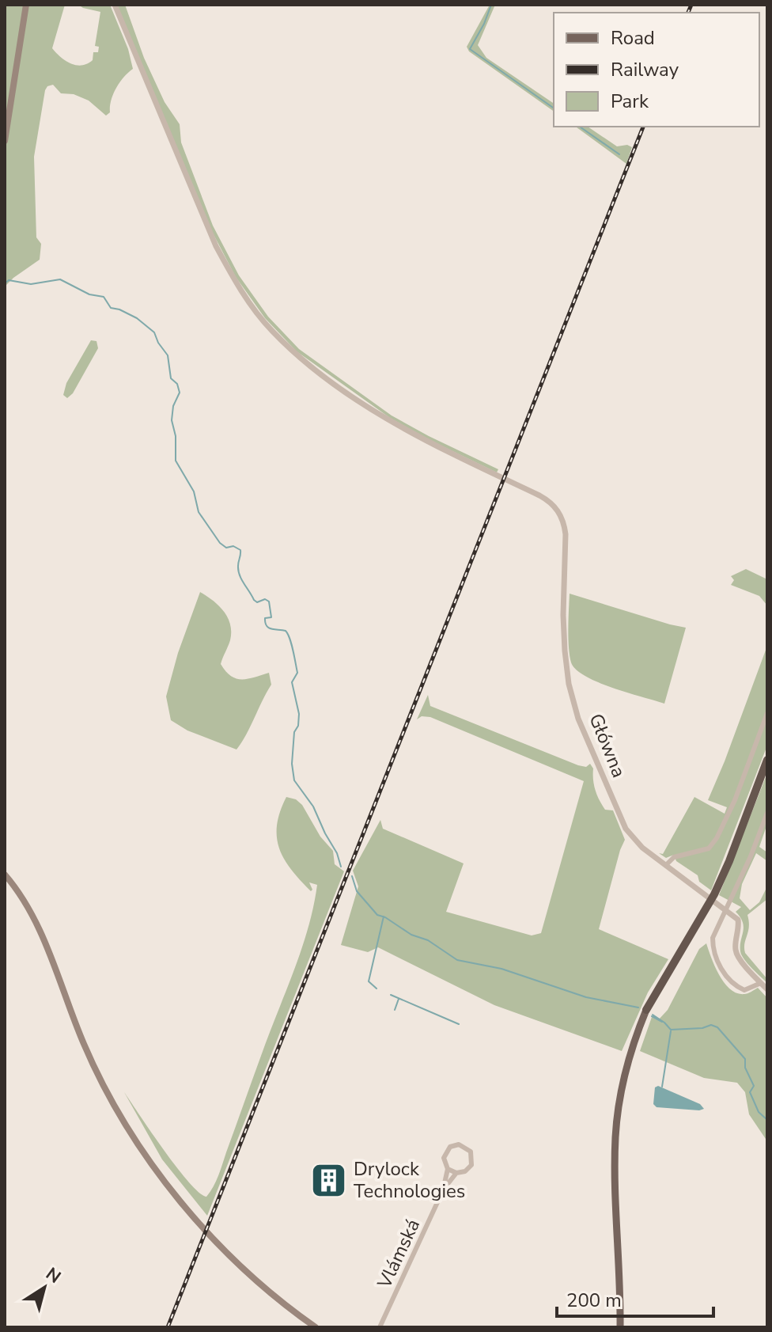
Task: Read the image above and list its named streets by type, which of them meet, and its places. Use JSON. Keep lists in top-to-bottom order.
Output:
{
  "streets": {
    "street": ["Główna", "Vlámská"]
  },
  "places": {
    "building": ["Drylock Technologies"]
  },
  "legend": ["Road", "Railway", "Park"],
  "scale_bar": "200 m",
  "north": "top right"
}
